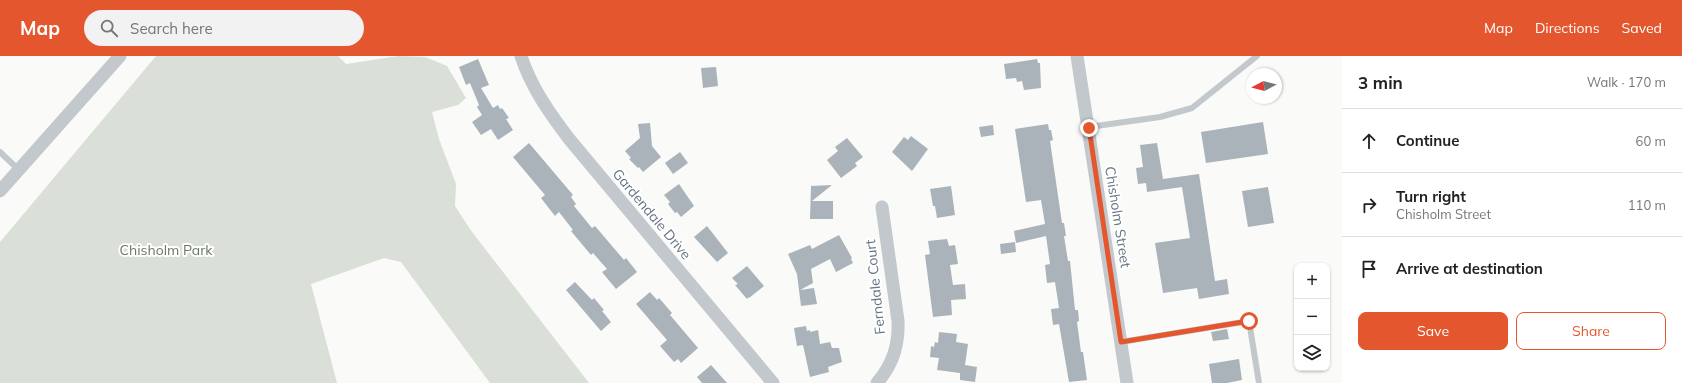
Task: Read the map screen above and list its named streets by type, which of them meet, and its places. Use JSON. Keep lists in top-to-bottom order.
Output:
{
  "streets": {
    "street": ["Gardendale Drive", "Chisholm Street", "Ferndale Court"]
  },
  "parks": ["Chisholm Park"],
  "north": "left",
  "page": {
    "header": "Map",
    "search": "Search here",
    "nav": ["Map", "Directions", "Saved"],
    "heading": ["3 min", "Walk · 170 m"],
    "list": [
      ["Continue", "60 m"],
      ["Turn right", "Chisholm Street", "110 m"],
      "Arrive at destination"
    ],
    "map_buttons": ["+", "−"],
    "buttons": ["Save", "Share"]
  }
}
